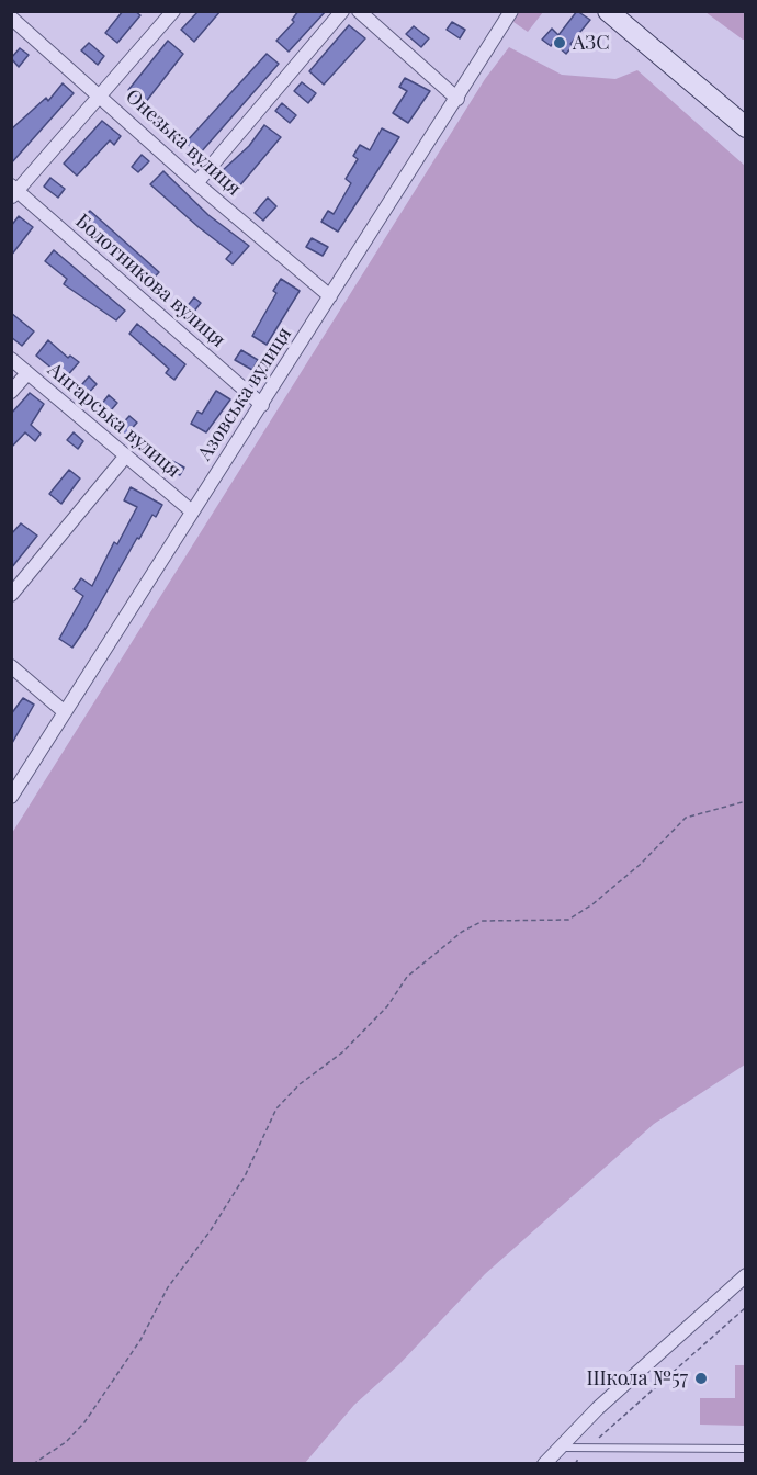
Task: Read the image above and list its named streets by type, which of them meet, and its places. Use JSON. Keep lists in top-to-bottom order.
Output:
{
  "streets": {
    "street": [
      "Онезька вулиця",
      "Болотникова вулиця",
      "Азовська вулиця",
      "Ангарська вулиця"
    ]
  },
  "crossings": [
    ["Онезька вулиця", "Азовська вулиця"],
    ["Болотникова вулиця", "Азовська вулиця"],
    ["Азовська вулиця", "Ангарська вулиця"]
  ],
  "places": ["АЗС", "Школа №57"]
}
